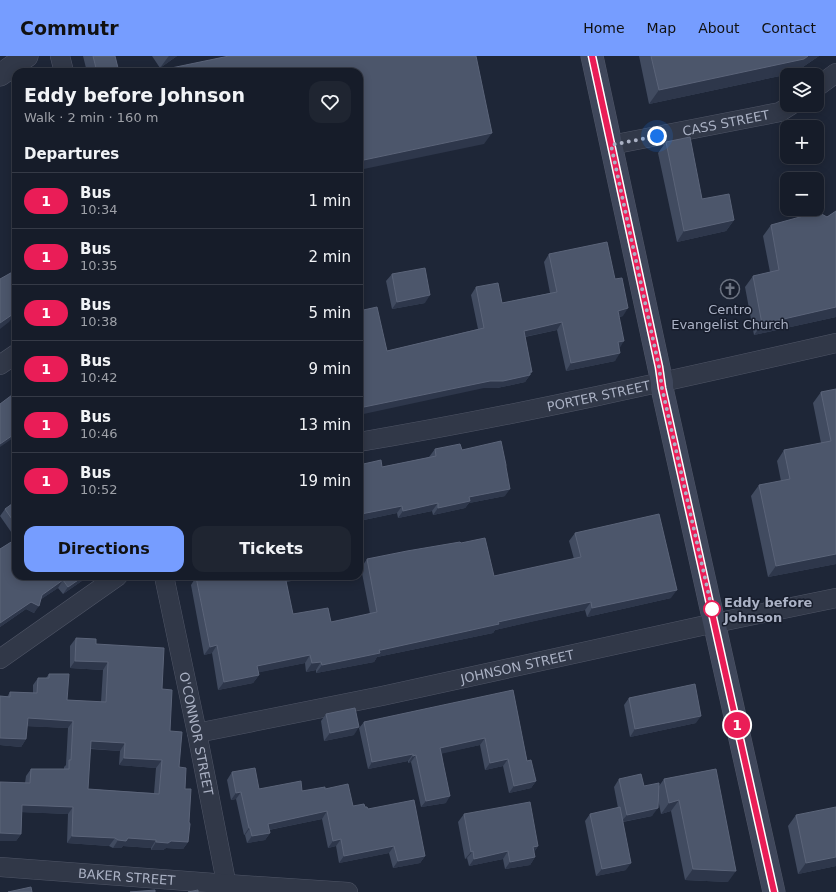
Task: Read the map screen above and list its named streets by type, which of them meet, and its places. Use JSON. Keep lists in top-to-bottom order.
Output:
{
  "streets": {
    "street": [
      "CASS STREET",
      "PORTER STREET",
      "JOHNSON STREET",
      "O'CONNOR STREET",
      "BAKER STREET"
    ]
  },
  "crossings": [
    ["JOHNSON STREET", "O'CONNOR STREET"],
    ["O'CONNOR STREET", "BAKER STREET"]
  ],
  "places": {
    "church": ["Centro Evangelist Church"],
    "other": ["Eddy before Johnson"]
  },
  "lines": ["bus line 1"],
  "page": {
    "header": "Commutr",
    "nav": [
      "Home",
      "Map",
      "About",
      "Contact"
    ],
    "on_map": "1",
    "map_buttons": ["+", "−"],
    "heading": [
      ["Eddy before Johnson", "Walk · 2 min · 160 m"],
      "Departures"
    ],
    "list": [
      {
        "mark": "1",
        "name": "Bus",
        "note": "10:34",
        "value": "1 min"
      },
      {
        "mark": "1",
        "name": "Bus",
        "note": "10:35",
        "value": "2 min"
      },
      {
        "mark": "1",
        "name": "Bus",
        "note": "10:38",
        "value": "5 min"
      },
      {
        "mark": "1",
        "name": "Bus",
        "note": "10:42",
        "value": "9 min"
      },
      {
        "mark": "1",
        "name": "Bus",
        "note": "10:46",
        "value": "13 min"
      },
      {
        "mark": "1",
        "name": "Bus",
        "note": "10:52",
        "value": "19 min"
      }
    ],
    "buttons": ["Directions", "Tickets"]
  }
}
